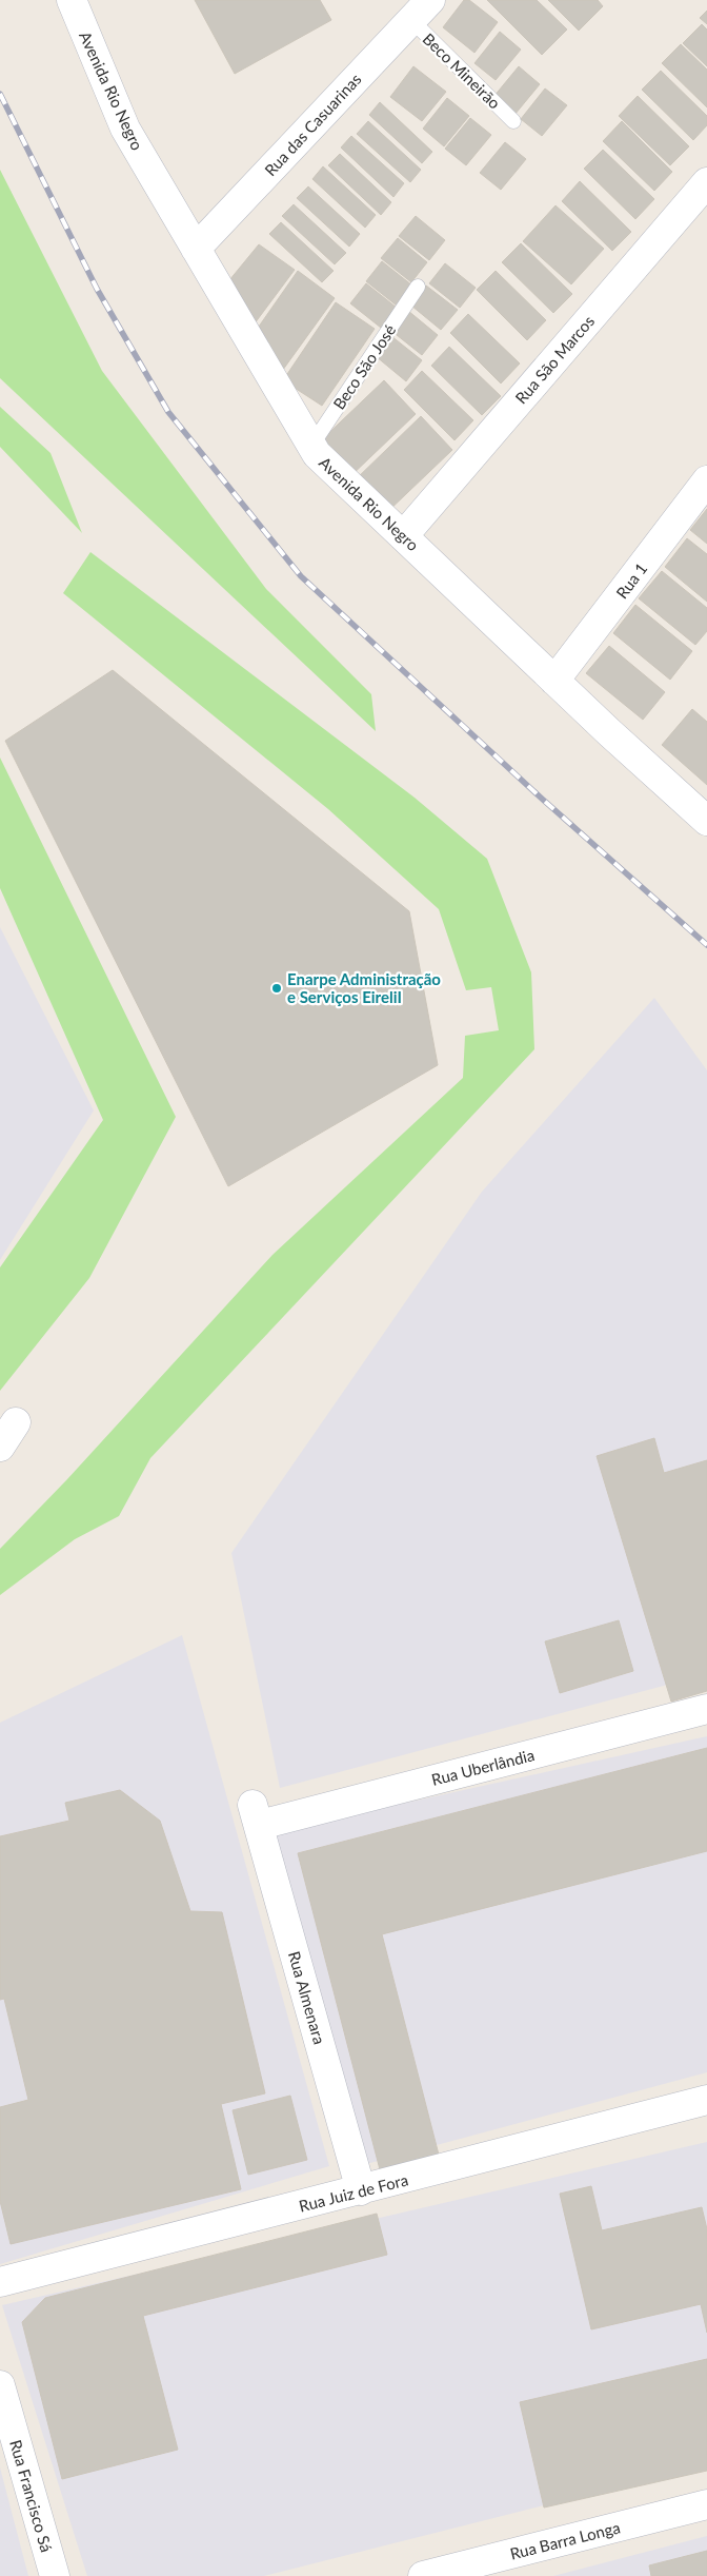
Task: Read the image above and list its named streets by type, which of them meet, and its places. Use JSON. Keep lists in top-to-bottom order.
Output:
{
  "streets": {
    "street": [
      "Avenida Rio Negro",
      "Rua das Casuarinas",
      "Rua São Marcos",
      "Rua 1",
      "Rua Uberlândia",
      "Rua Almenara",
      "Rua Juiz de Fora",
      "Rua Francisco Sá",
      "Rua Barra Longa"
    ],
    "lane": ["Beco Mineirão", "Beco São José"]
  },
  "crossings": [
    ["Beco Mineirão", "Rua das Casuarinas"],
    ["Avenida Rio Negro", "Rua das Casuarinas"],
    ["Avenida Rio Negro", "Rua São Marcos"],
    ["Avenida Rio Negro", "Beco São José"],
    ["Avenida Rio Negro", "Rua 1"],
    ["Rua Uberlândia", "Rua Almenara"],
    ["Rua Almenara", "Rua Juiz de Fora"]
  ],
  "places": ["Enarpe Administração e Serviços EireliI"]
}
